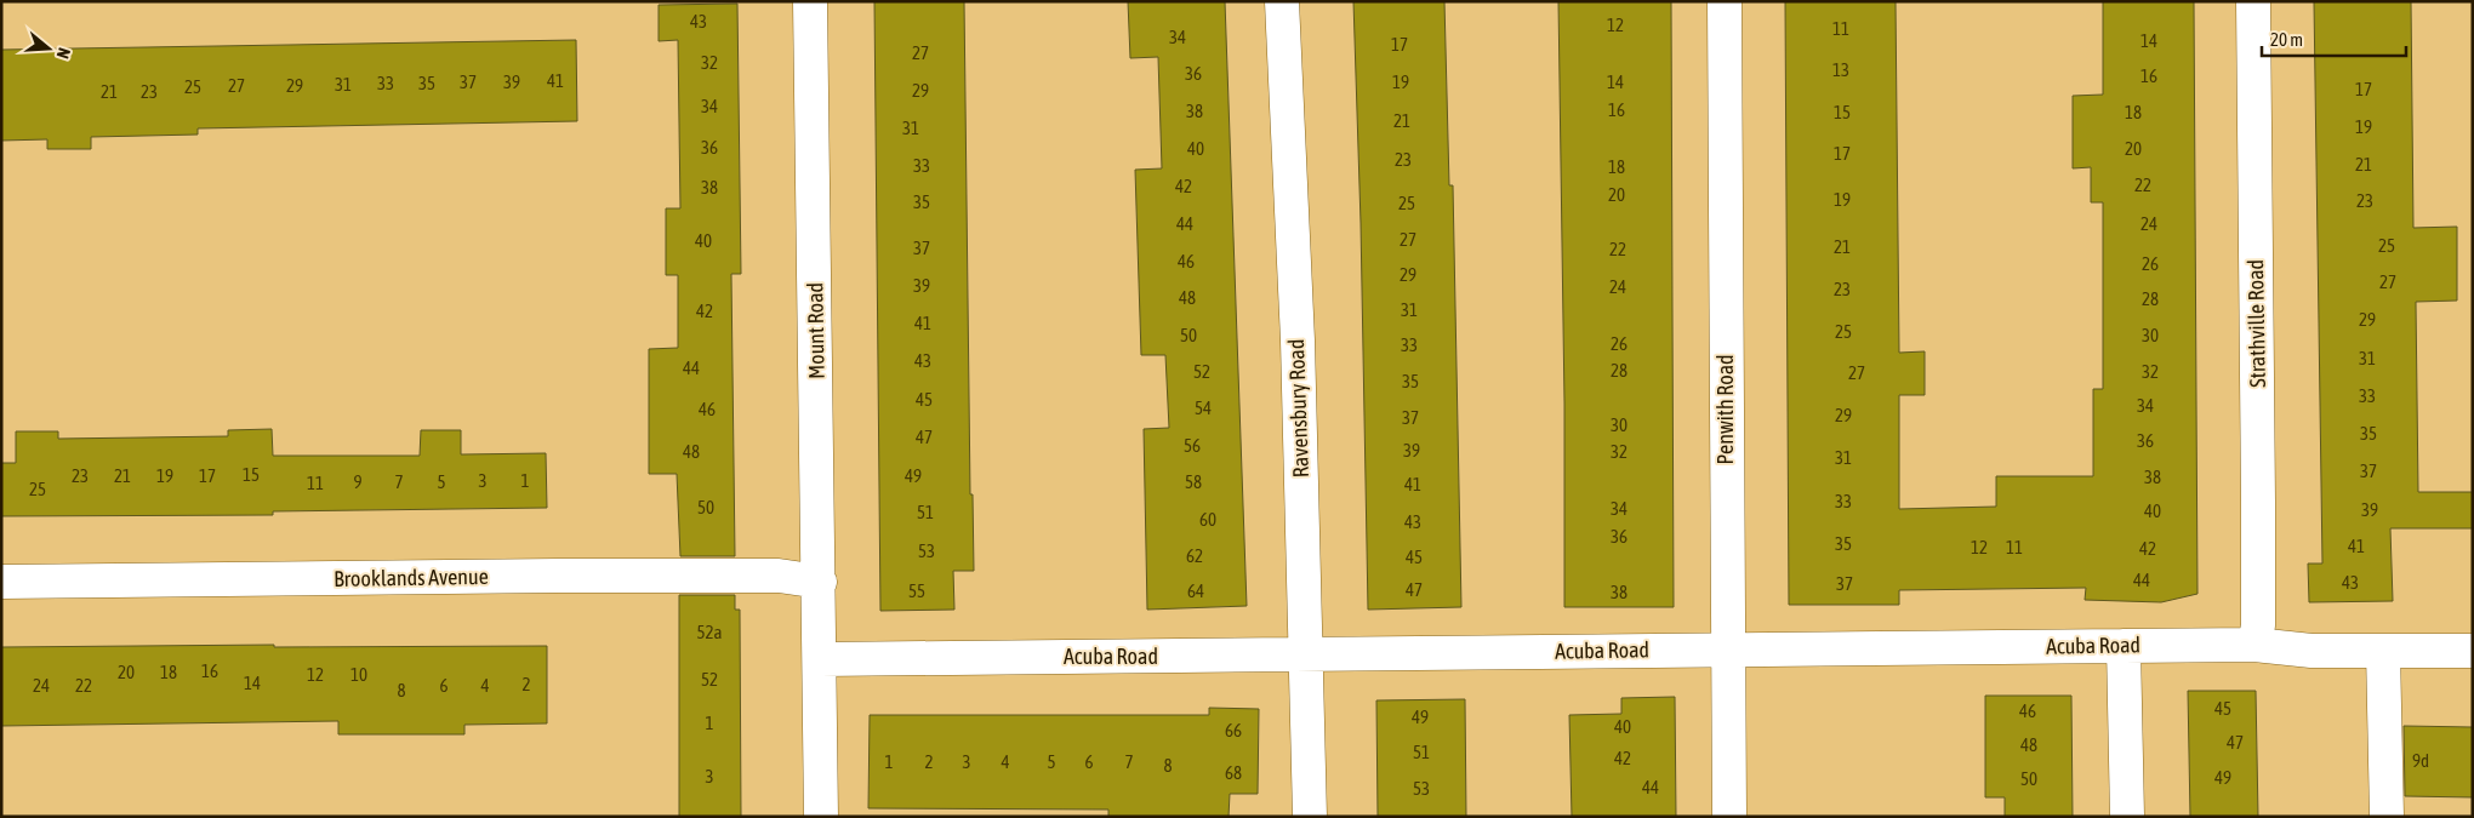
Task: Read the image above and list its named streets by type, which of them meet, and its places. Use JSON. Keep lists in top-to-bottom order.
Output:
{
  "streets": {
    "street": [
      "Strathville Road",
      "Mount Road",
      "Ravensbury Road",
      "Penwith Road",
      "Brooklands Avenue",
      "Acuba Road"
    ]
  },
  "crossings": [
    ["Strathville Road", "Acuba Road"],
    ["Mount Road", "Brooklands Avenue"],
    ["Mount Road", "Acuba Road"],
    ["Ravensbury Road", "Acuba Road"],
    ["Penwith Road", "Acuba Road"]
  ],
  "house_numbers": [
    "43",
    "12",
    "11",
    "34",
    "14",
    "17",
    "27",
    "32",
    "13",
    "36",
    "16",
    "41",
    "37",
    "39",
    "19",
    "14",
    "33",
    "35",
    "31",
    "27",
    "29",
    "25",
    "17",
    "29",
    "21",
    "23",
    "34",
    "16",
    "38",
    "15",
    "18",
    "21",
    "19",
    "31",
    "36",
    "40",
    "20",
    "17",
    "23",
    "21",
    "33",
    "18",
    "22",
    "42",
    "38",
    "20",
    "19",
    "23",
    "35",
    "25",
    "44",
    "24",
    "27",
    "40",
    "25",
    "21",
    "37",
    "22",
    "46",
    "26",
    "29",
    "27",
    "39",
    "24",
    "23",
    "48",
    "28",
    "31",
    "42",
    "29",
    "41",
    "25",
    "50",
    "30",
    "26",
    "33",
    "31",
    "43",
    "44",
    "28",
    "52",
    "32",
    "27",
    "35",
    "33",
    "45",
    "34",
    "54",
    "46",
    "29",
    "37",
    "30",
    "35",
    "47",
    "36",
    "56",
    "39",
    "48",
    "32",
    "31",
    "37",
    "15",
    "23",
    "21",
    "19",
    "17",
    "49",
    "38",
    "3",
    "1",
    "9",
    "7",
    "5",
    "58",
    "11",
    "41",
    "25",
    "33",
    "50",
    "34",
    "39",
    "40",
    "51",
    "60",
    "43",
    "36",
    "35",
    "41",
    "12",
    "11",
    "42",
    "53",
    "62",
    "45",
    "44",
    "43",
    "37",
    "47",
    "55",
    "64",
    "38",
    "52a",
    "16",
    "20",
    "18",
    "12",
    "10",
    "52",
    "14",
    "2",
    "24",
    "22",
    "6",
    "4",
    "8",
    "45",
    "46",
    "49",
    "1",
    "40",
    "66",
    "47",
    "48",
    "51",
    "42",
    "9d",
    "1",
    "2",
    "3",
    "4",
    "5",
    "6",
    "7",
    "8",
    "68",
    "3",
    "49",
    "50",
    "44",
    "53"
  ],
  "scale_bar": "20 m",
  "north": "right"
}
